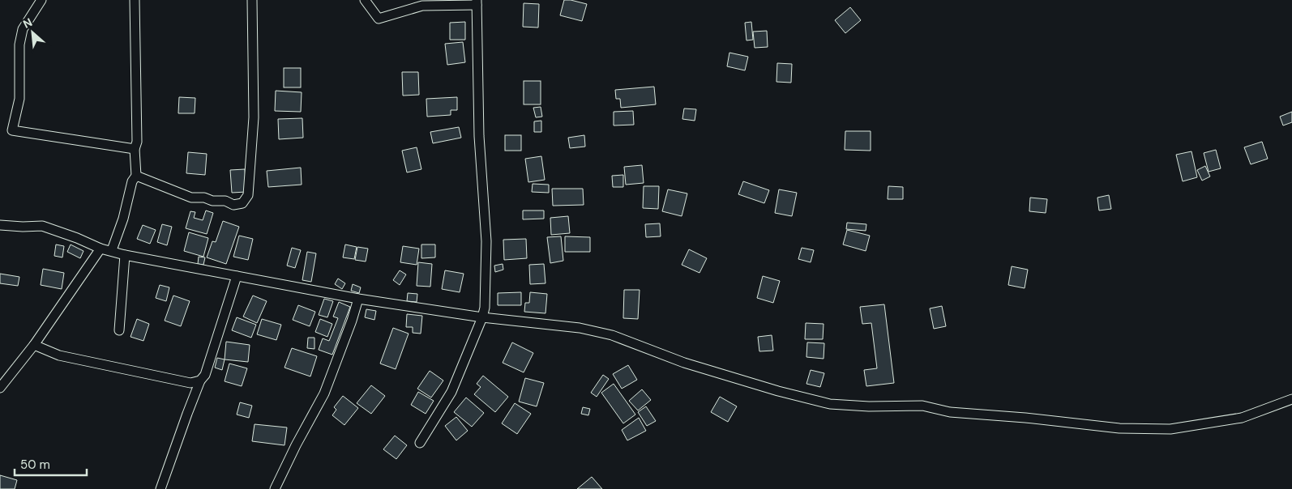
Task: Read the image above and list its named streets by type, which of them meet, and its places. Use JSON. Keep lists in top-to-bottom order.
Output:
{
  "scale_bar": "50 m",
  "north": "top left"
}
